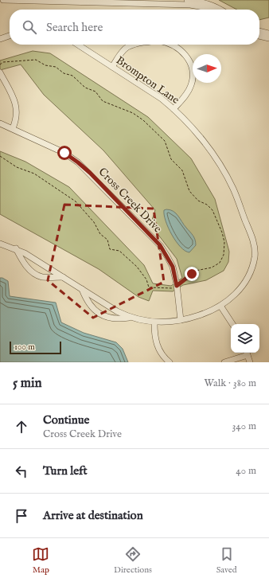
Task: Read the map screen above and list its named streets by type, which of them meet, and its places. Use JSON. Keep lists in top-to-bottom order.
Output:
{
  "streets": {
    "street": ["Brompton Lane", "Cross Creek Drive"]
  },
  "crossings": [
    ["Brompton Lane", "Cross Creek Drive"]
  ],
  "scale_bar": "100 m",
  "north": "right",
  "page": {
    "search": "Search here",
    "scale": "100 m",
    "heading": ["5 min", "Walk · 380 m"],
    "list": [
      ["Continue", "Cross Creek Drive", "340 m"],
      ["Turn left", "40 m"],
      "Arrive at destination"
    ],
    "nav": ["Map", "Directions", "Saved"]
  }
}
